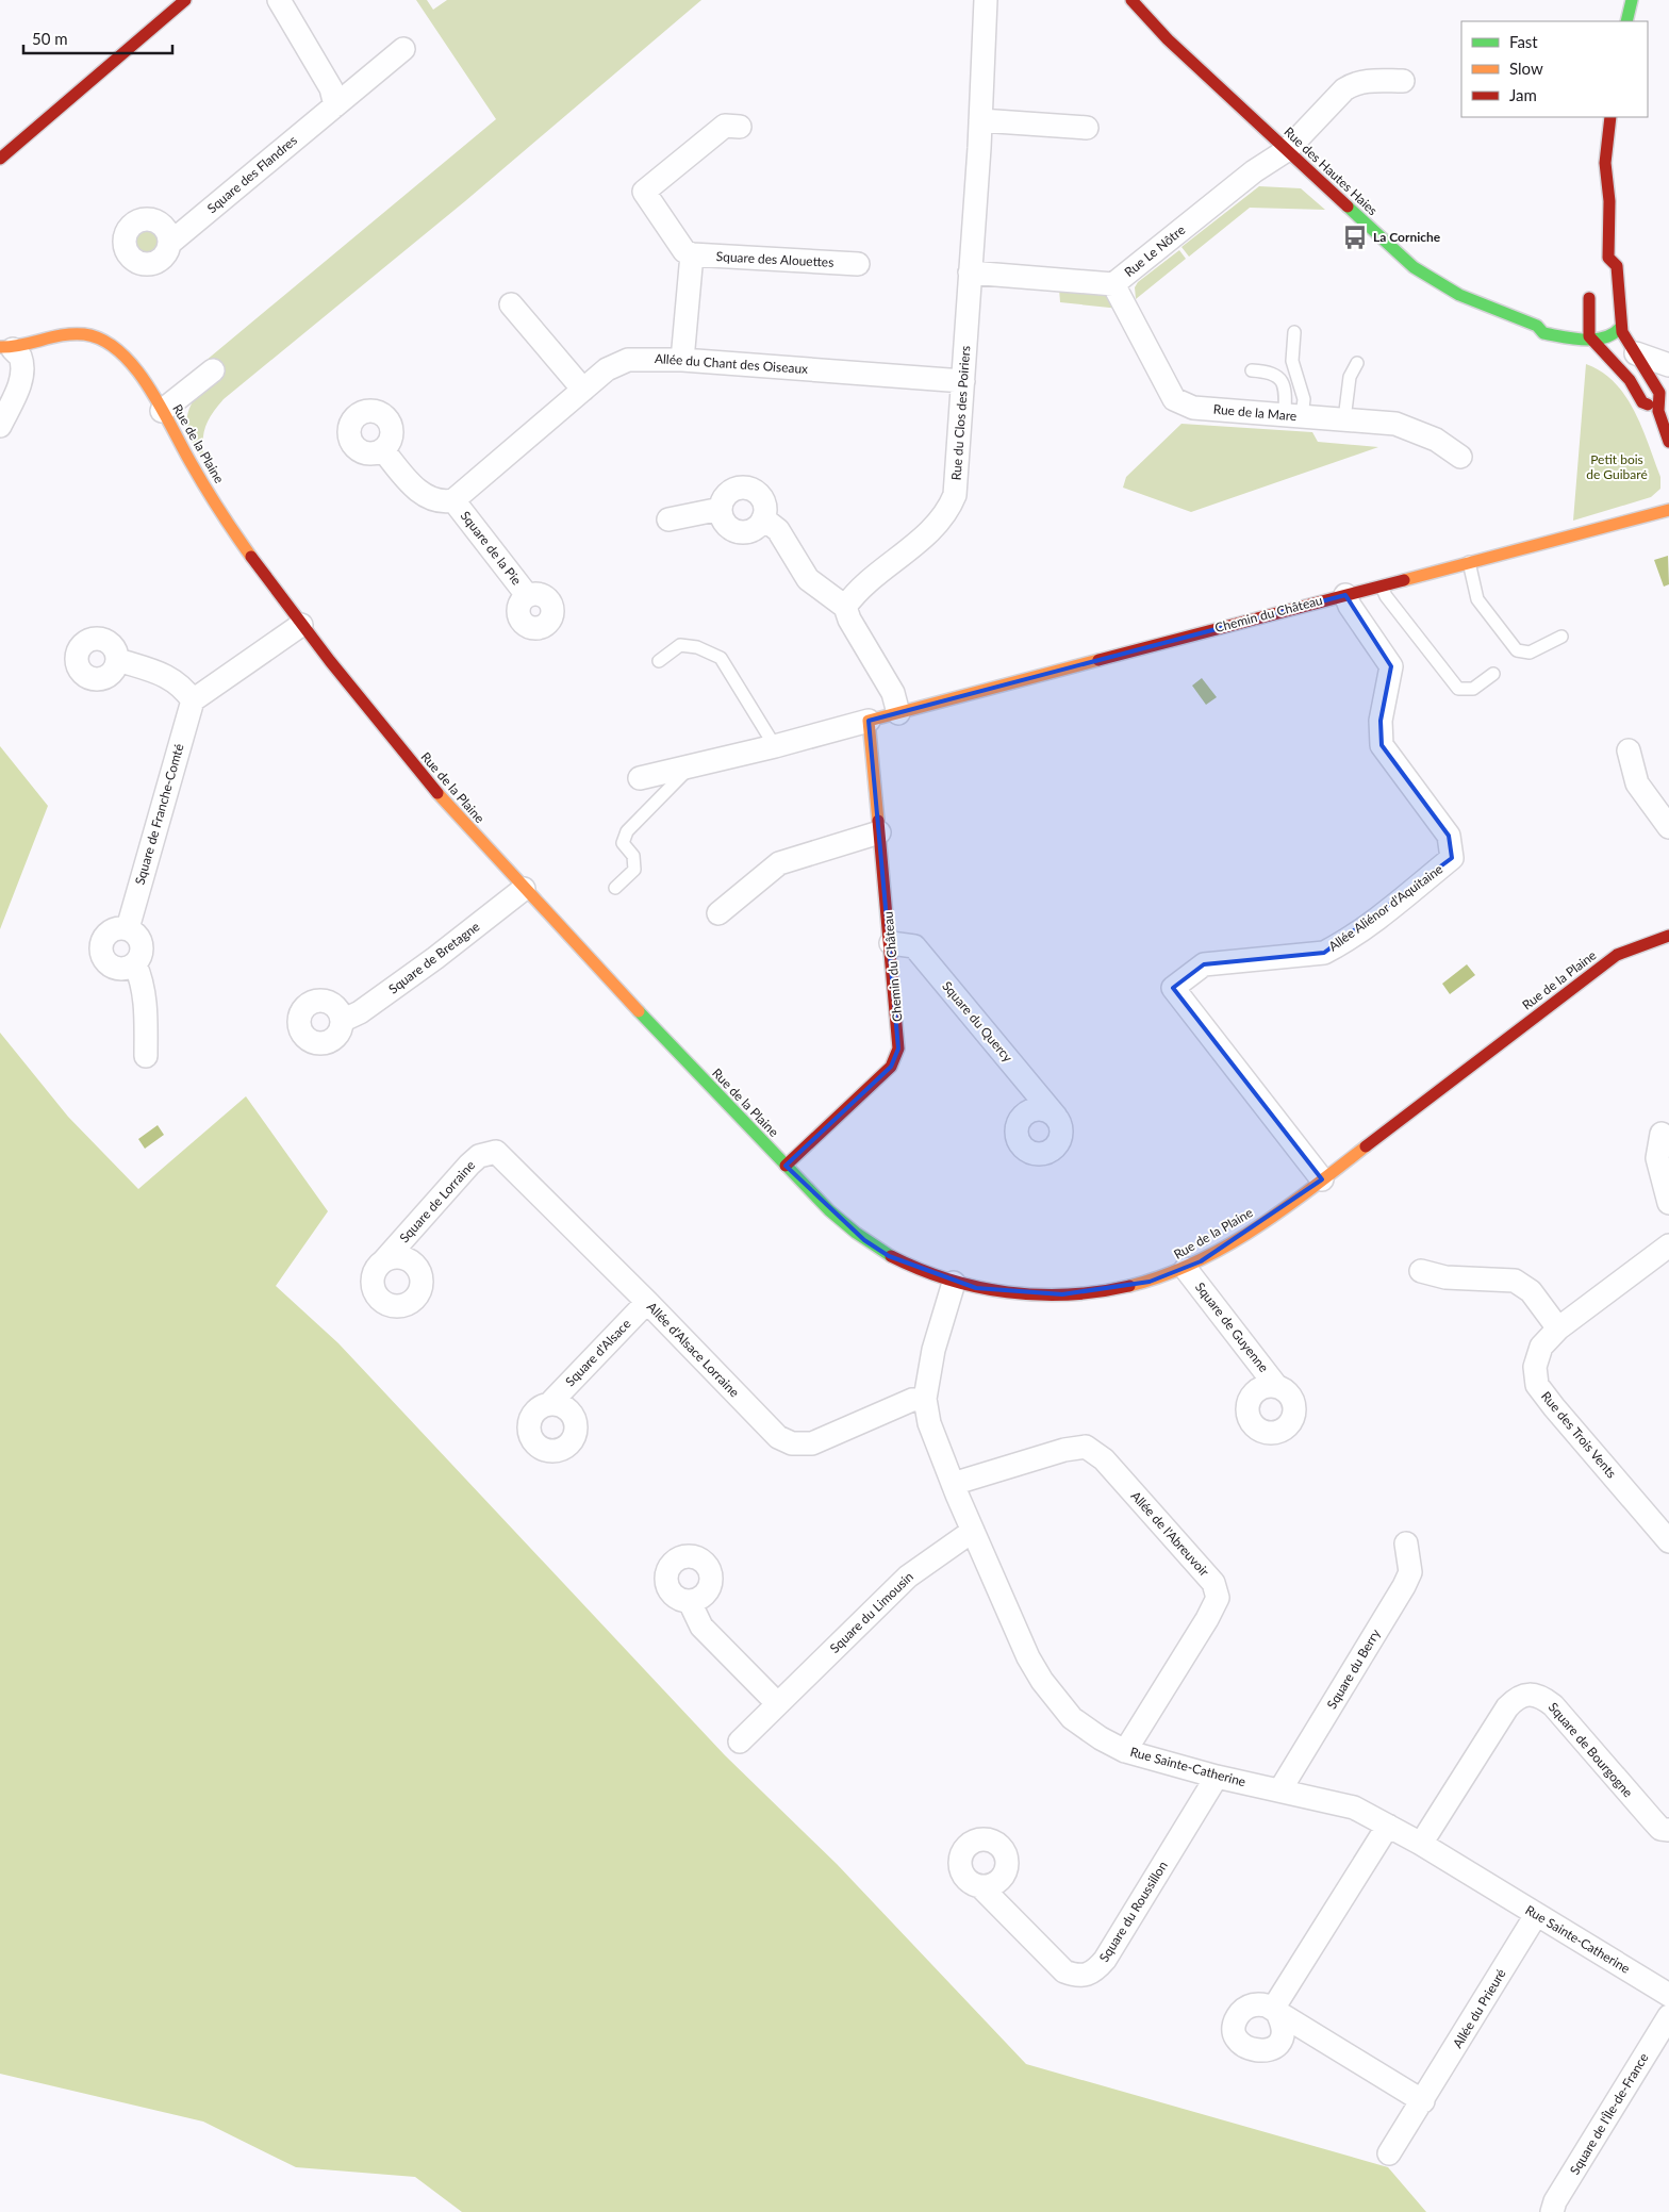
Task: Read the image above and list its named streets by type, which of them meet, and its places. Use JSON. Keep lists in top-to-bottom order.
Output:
{
  "streets": {
    "street": [
      "Rue des Hautes Haies",
      "Square des Flandres",
      "Rue Le Nôtre",
      "Square des Alouettes",
      "Allée du Chant des Oiseaux",
      "Rue du Clos des Poiriers",
      "Rue de la Mare",
      "Rue de la Plaine",
      "Square de la Pie",
      "Chemin du Château",
      "Square de Franche-Comté",
      "Allée Aliénor d'Aquitaine",
      "Square de Bretagne",
      "Square du Quercy",
      "Square de Lorraine",
      "Square de Guyenne",
      "Allée d'Alsace Lorraine",
      "Square d'Alsace",
      "Rue des Trois Vents",
      "Allée de l'Abreuvoir",
      "Square du Limousin",
      "Square du Berry",
      "Square de Bourgogne",
      "Rue Sainte-Catherine",
      "Square du Roussillon",
      "Allée du Prieuré",
      "Square de l'Île-de-France"
    ]
  },
  "crossings": [
    ["Rue des Hautes Haies", "Rue Le Nôtre"],
    ["Rue Le Nôtre", "Rue du Clos des Poiriers"],
    ["Rue Le Nôtre", "Rue de la Mare"],
    ["Allée du Chant des Oiseaux", "Rue du Clos des Poiriers"],
    ["Allée du Chant des Oiseaux", "Square de la Pie"],
    ["Rue de la Plaine", "Chemin du Château"],
    ["Rue de la Plaine", "Allée Aliénor d'Aquitaine"],
    ["Rue de la Plaine", "Square de Bretagne"],
    ["Rue de la Plaine", "Square de Guyenne"],
    ["Rue de la Plaine", "Rue Sainte-Catherine"],
    ["Chemin du Château", "Allée Aliénor d'Aquitaine"],
    ["Chemin du Château", "Square du Quercy"],
    ["Square de Lorraine", "Allée d'Alsace Lorraine"],
    ["Allée d'Alsace Lorraine", "Square d'Alsace"],
    ["Allée d'Alsace Lorraine", "Rue Sainte-Catherine"],
    ["Allée de l'Abreuvoir", "Rue Sainte-Catherine"],
    ["Square du Limousin", "Rue Sainte-Catherine"],
    ["Square du Berry", "Rue Sainte-Catherine"],
    ["Square de Bourgogne", "Rue Sainte-Catherine"],
    ["Rue Sainte-Catherine", "Square du Roussillon"],
    ["Rue Sainte-Catherine", "Allée du Prieuré"]
  ],
  "parks": ["Petit bois de Guibaré"],
  "places": {
    "bus stop": ["La Corniche"]
  },
  "legend": ["Fast", "Slow", "Jam"],
  "scale_bar": "50 m"
}
